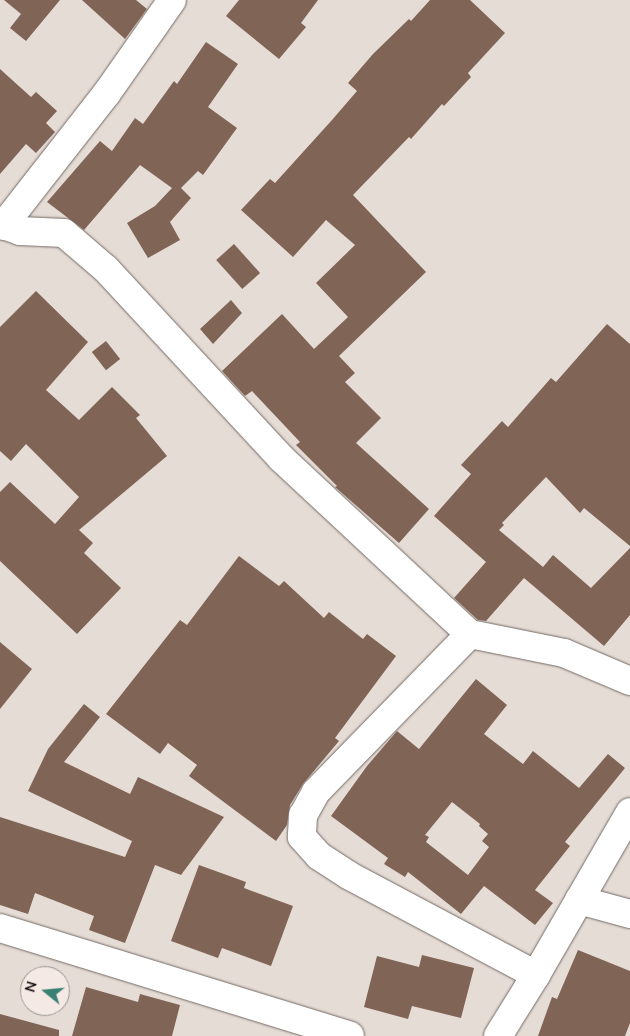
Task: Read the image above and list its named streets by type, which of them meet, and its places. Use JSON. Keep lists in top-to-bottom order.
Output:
{
  "north": "left"
}
